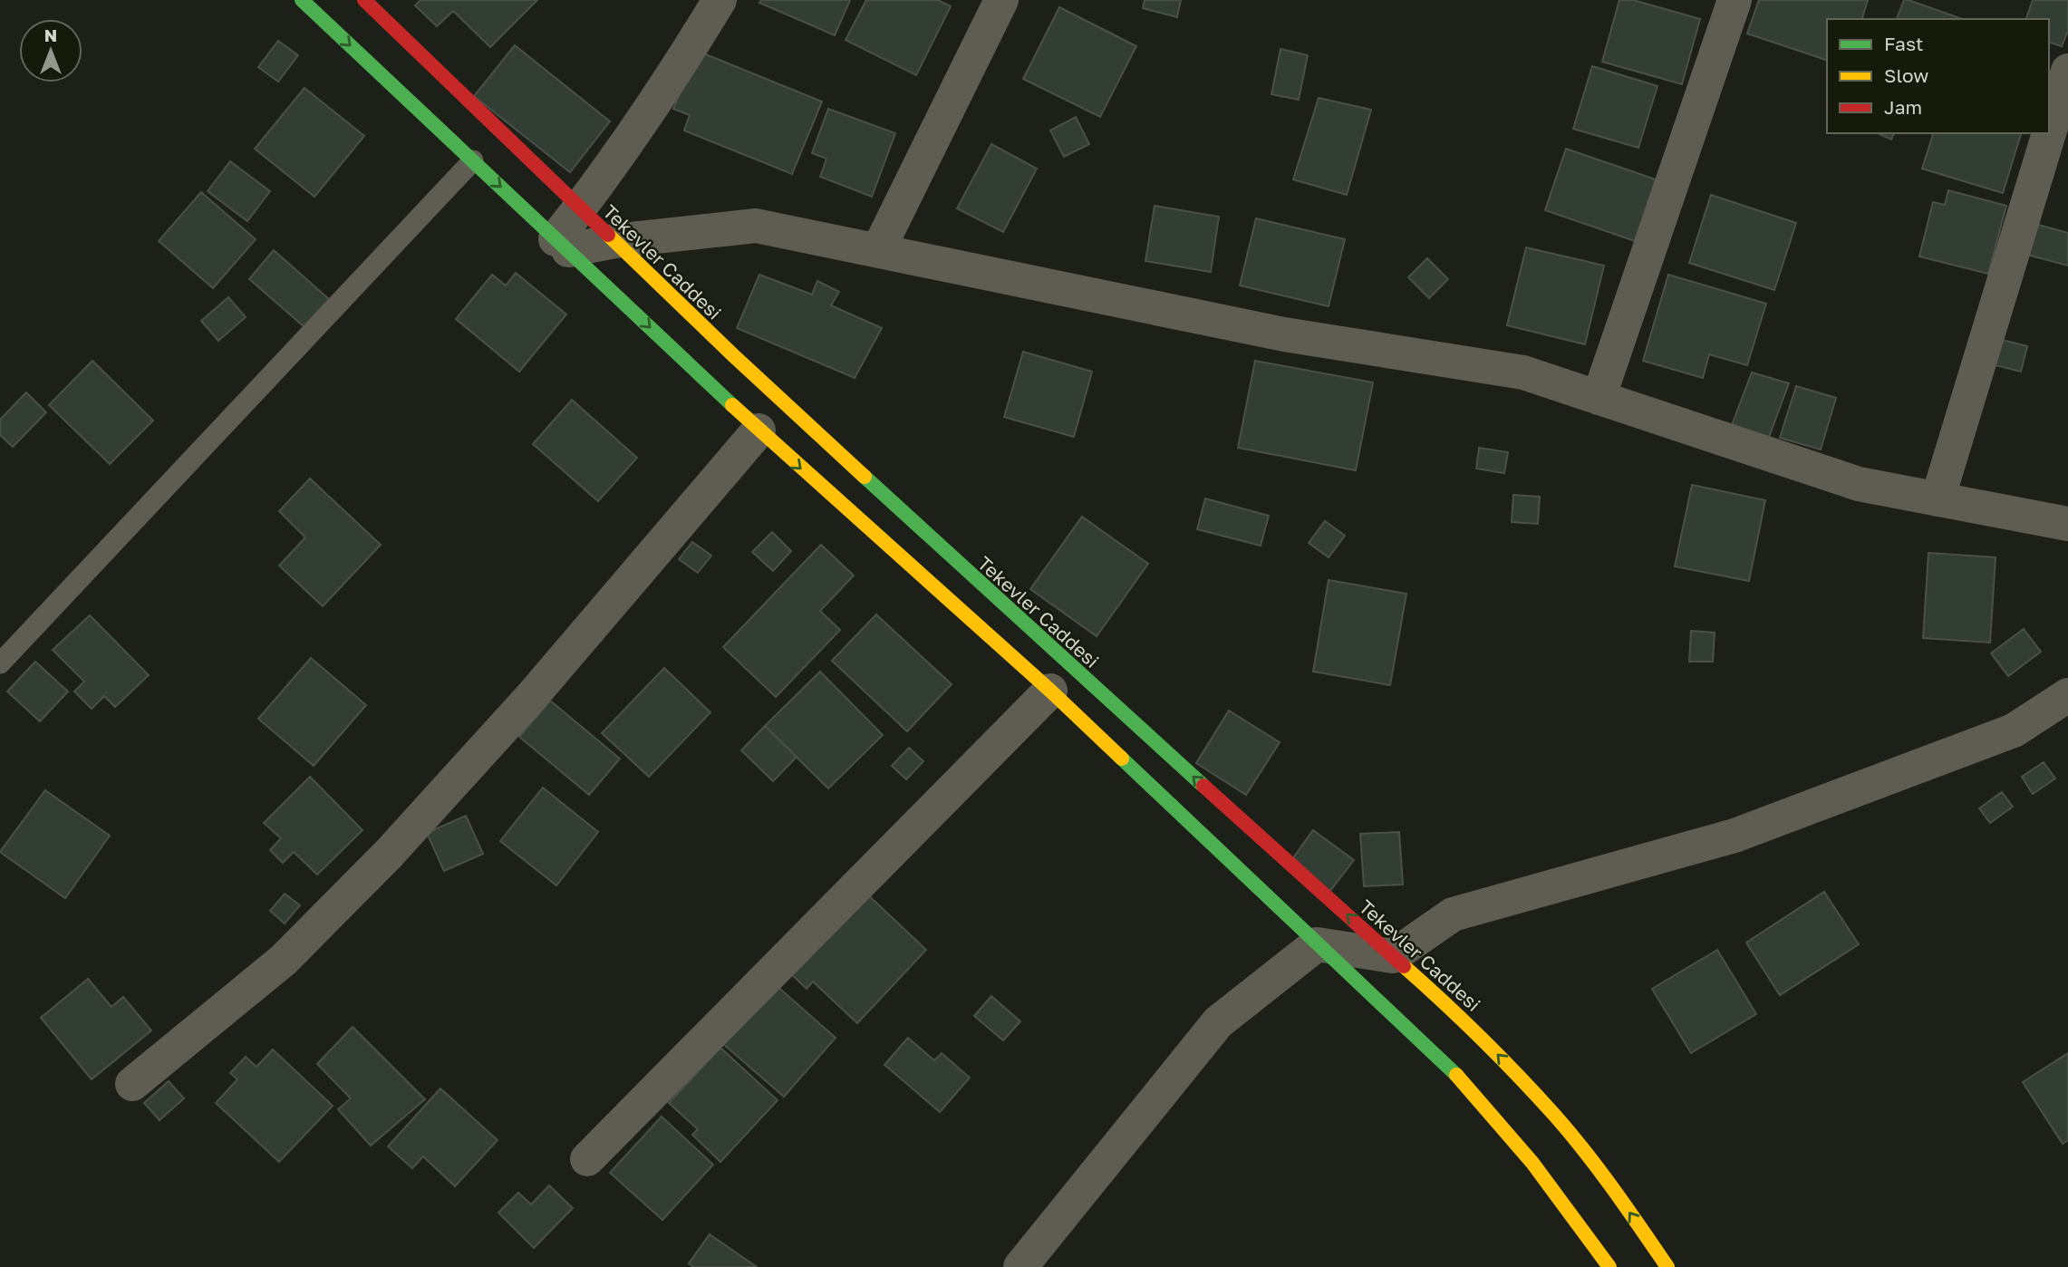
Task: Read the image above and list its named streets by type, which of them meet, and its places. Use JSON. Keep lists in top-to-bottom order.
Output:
{
  "streets": {
    "street": ["Tekevler Caddesi"]
  },
  "legend": ["Fast", "Slow", "Jam"],
  "north": "top"
}
